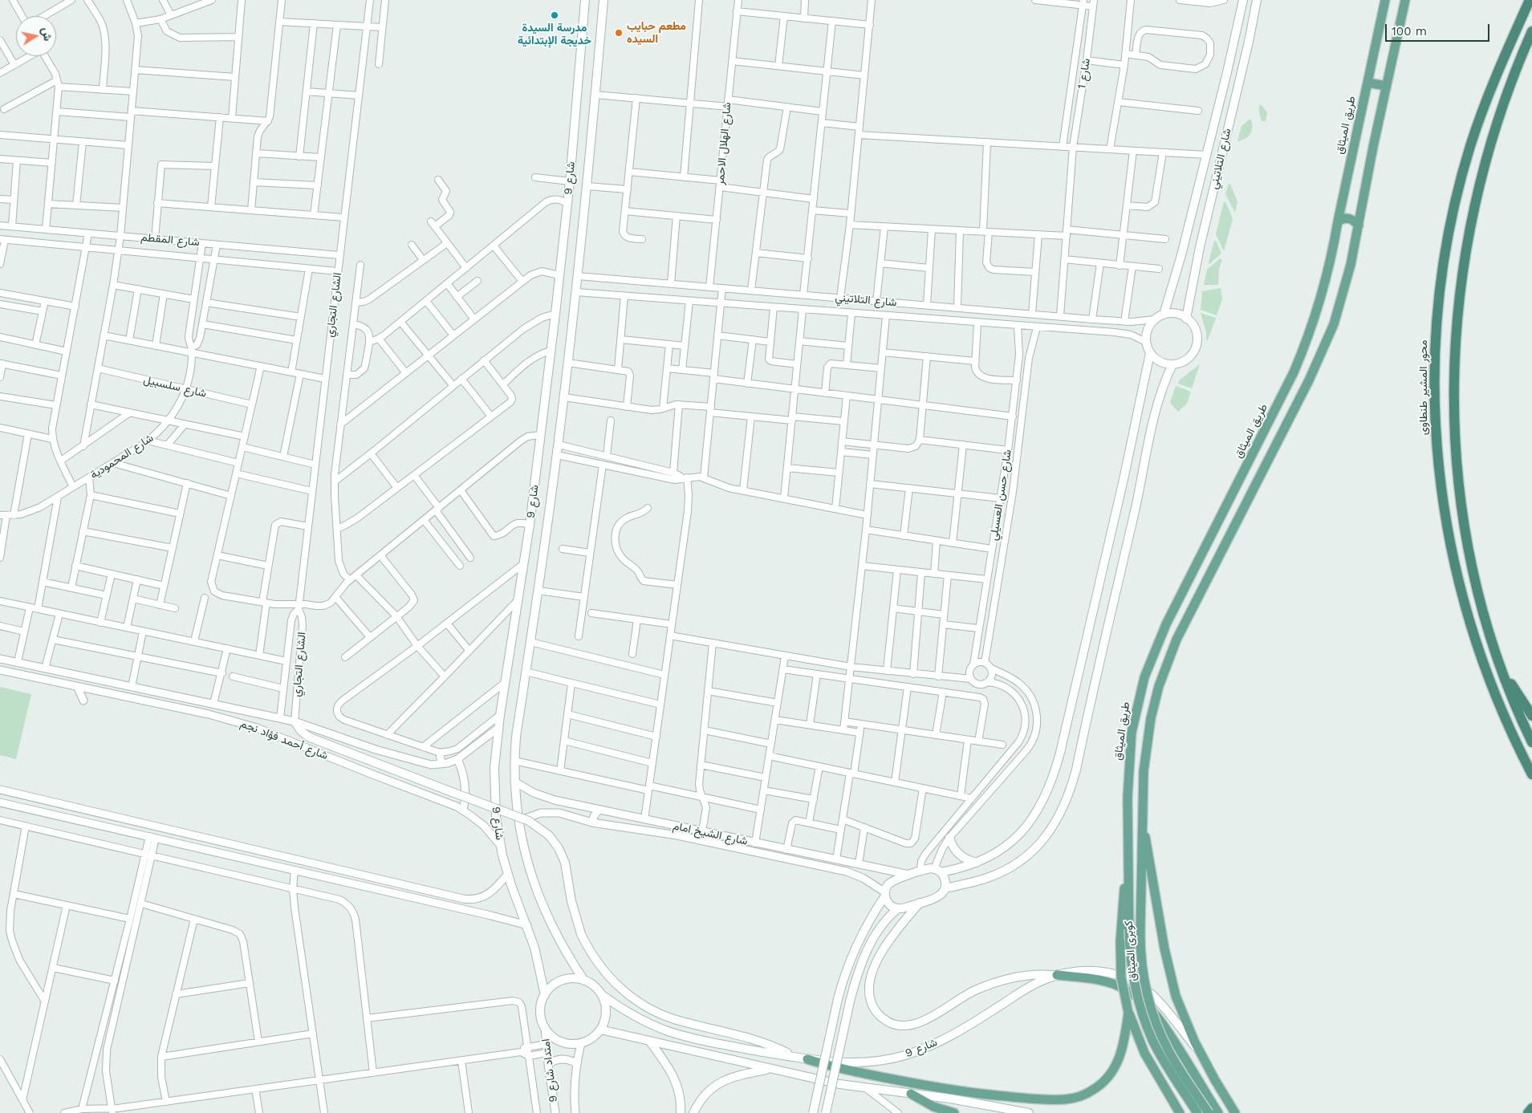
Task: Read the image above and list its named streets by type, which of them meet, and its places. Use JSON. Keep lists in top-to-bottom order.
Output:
{
  "streets": {
    "highway": ["محور المشير طنطاوى"],
    "main road": [
      "طريق الميثاق",
      "شارع التلاتيني",
      "شارع 9",
      "كوبرى الميثاق"
    ],
    "street": [
      "شارع 1",
      "شارع الهلال الاحمر",
      "شارع المقطم",
      "الشارع التجاري",
      "شارع سلسبيل",
      "شارع المحمودية",
      "شارع حسن العسيلي",
      "شارع أحمد فؤاد نجم",
      "شارع الشيخ امام",
      "امتداد شارع 9"
    ]
  },
  "crossings": [
    ["شارع 1", "شارع التلاتيني"],
    ["طريق الميثاق", "كوبرى الميثاق"],
    ["شارع الهلال الاحمر", "شارع التلاتيني"],
    ["شارع التلاتيني", "شارع 9"],
    ["شارع التلاتيني", "شارع حسن العسيلي"],
    ["شارع 9", "شارع أحمد فؤاد نجم"],
    ["شارع 9", "شارع الشيخ امام"],
    ["شارع 9", "امتداد شارع 9"],
    ["شارع المقطم", "الشارع التجاري"],
    ["الشارع التجاري", "شارع أحمد فؤاد نجم"],
    ["شارع سلسبيل", "شارع المحمودية"]
  ],
  "places": ["مدرسة السيدة خديجة الإبتدائية", "مطعم حبايب السيده"],
  "scale_bar": "100 m",
  "north": "right"
}
